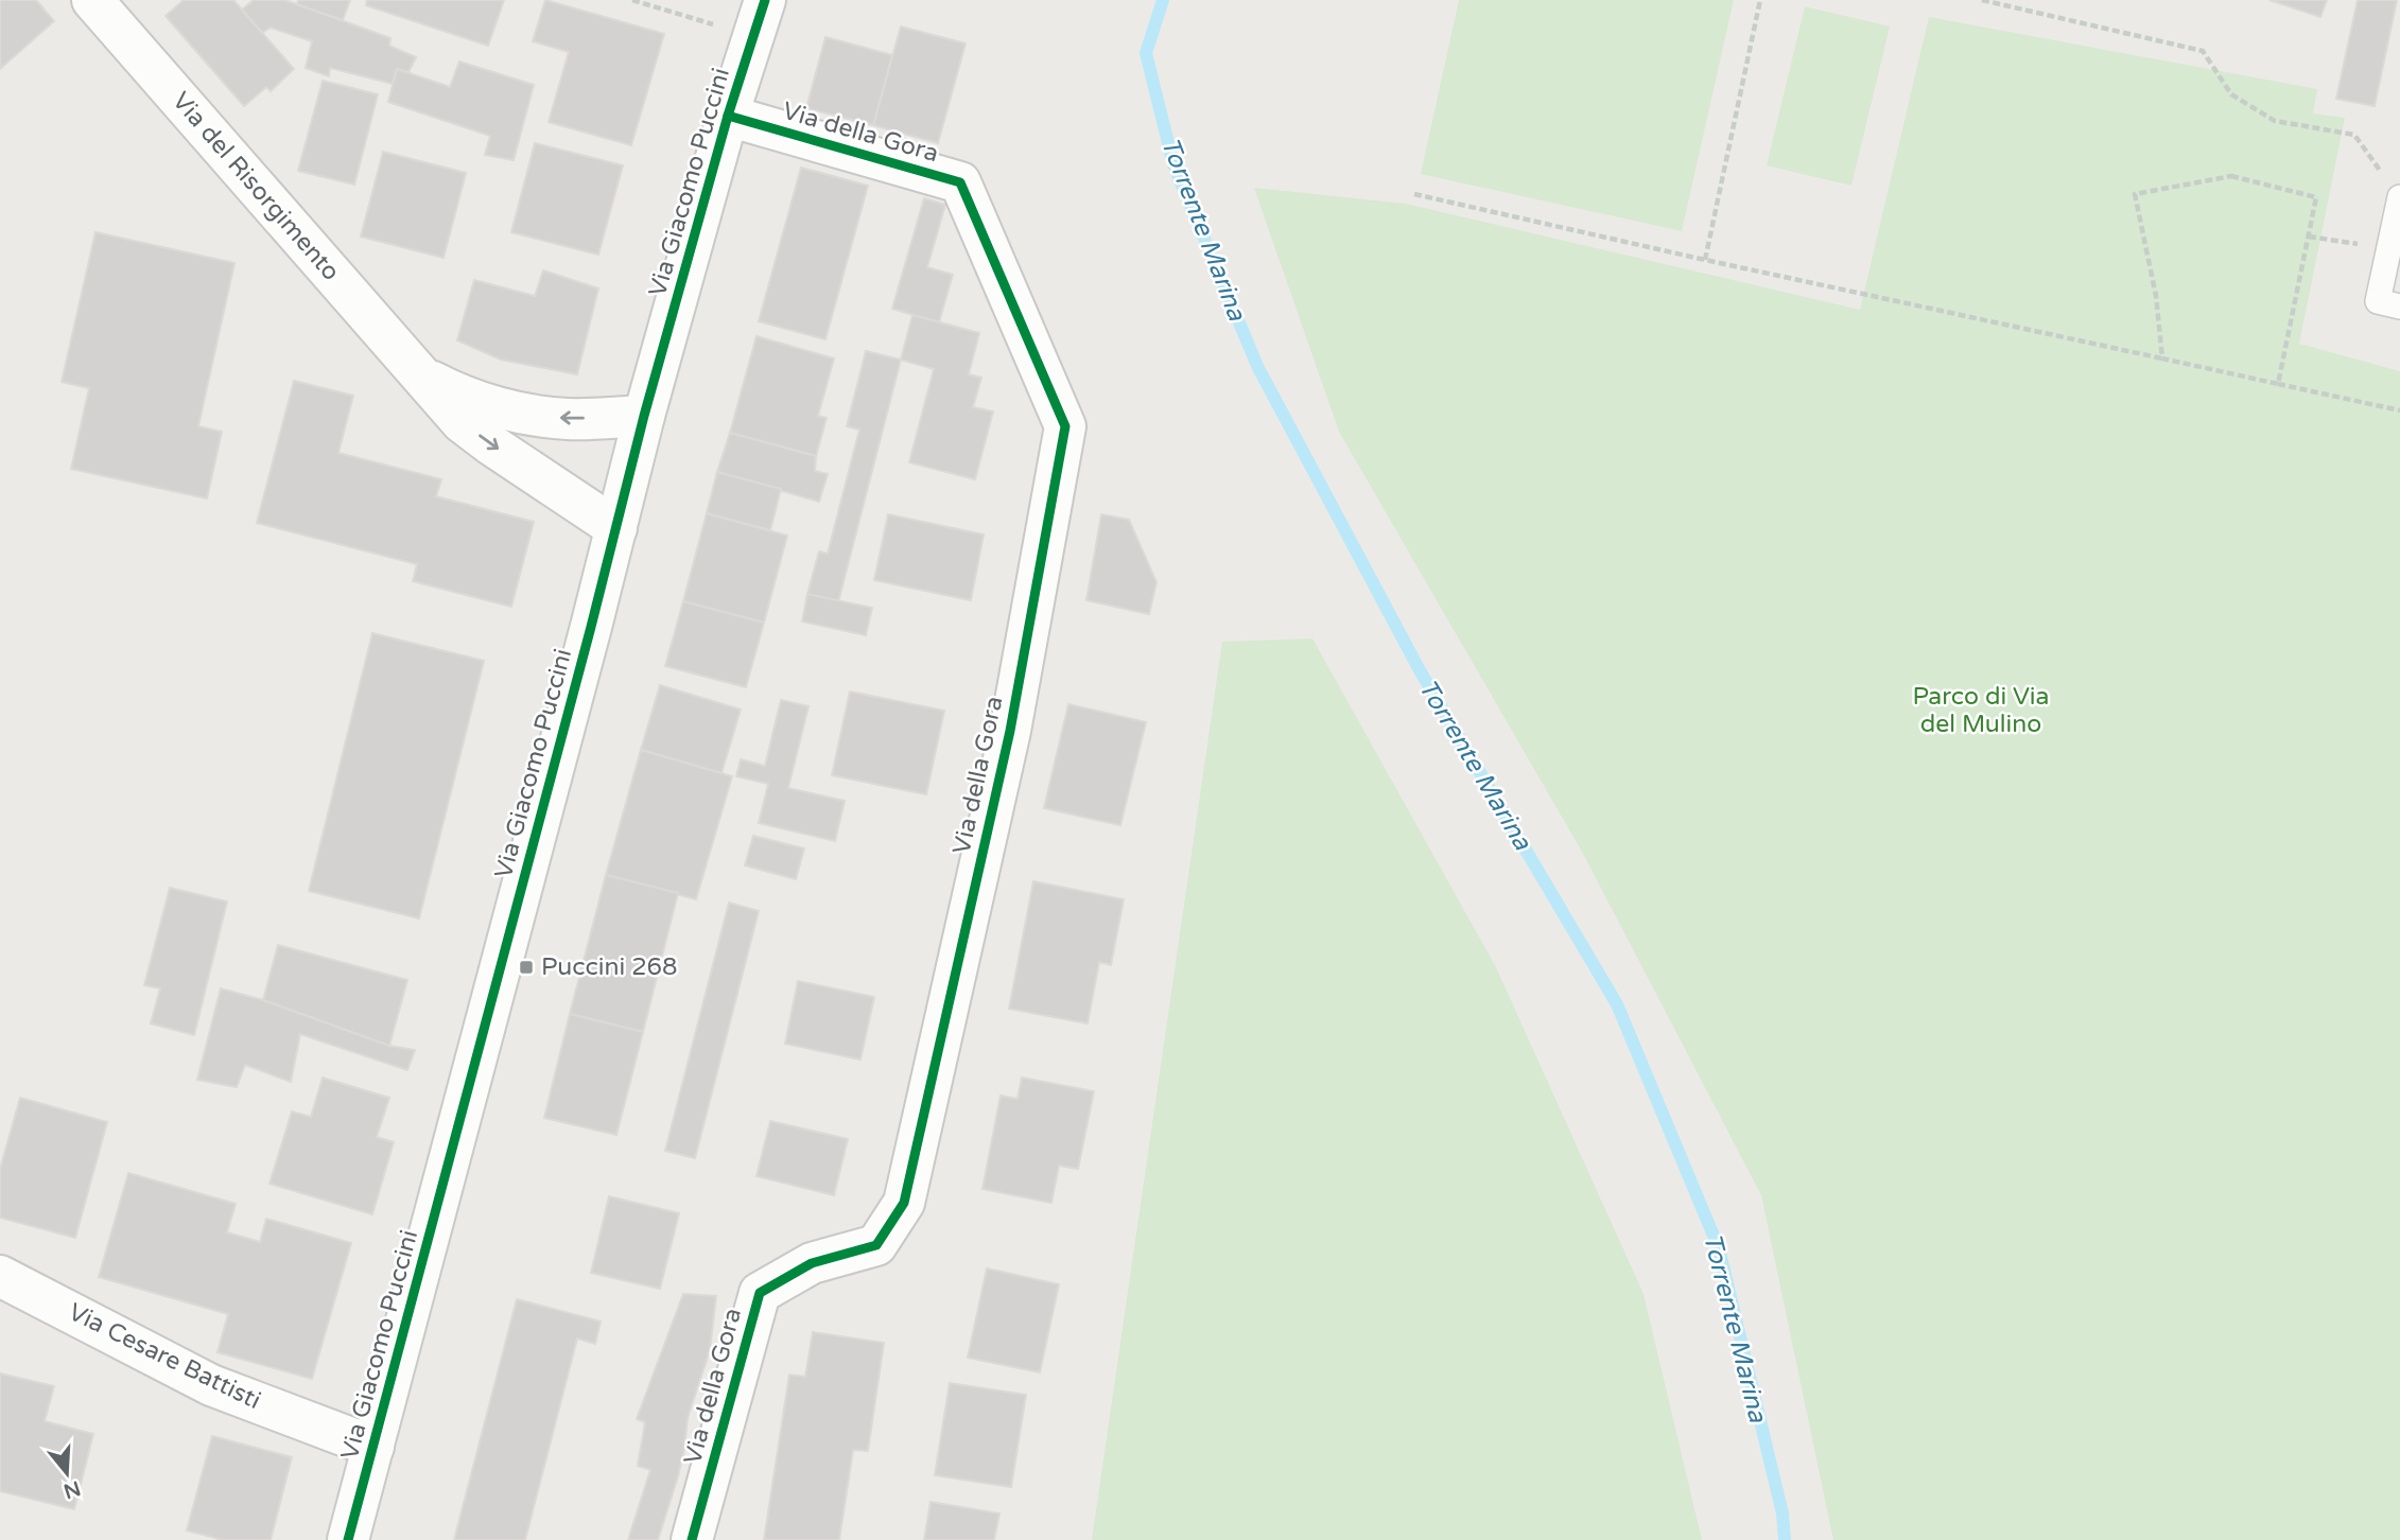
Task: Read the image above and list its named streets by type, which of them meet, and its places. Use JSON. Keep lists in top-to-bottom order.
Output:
{
  "streets": {
    "street": [
      "Via della Gora",
      "Via Giacomo Puccini",
      "Via del Risorgimento",
      "Via Cesare Battisti"
    ]
  },
  "crossings": [
    ["Via della Gora", "Via Giacomo Puccini"],
    ["Via Giacomo Puccini", "Via del Risorgimento"],
    ["Via Giacomo Puccini", "Via Cesare Battisti"]
  ],
  "water": ["Torrente Marina"],
  "parks": ["Parco di Via del Mulino"],
  "places": {
    "transit": ["Puccini 268"]
  },
  "north": "bottom"
}
